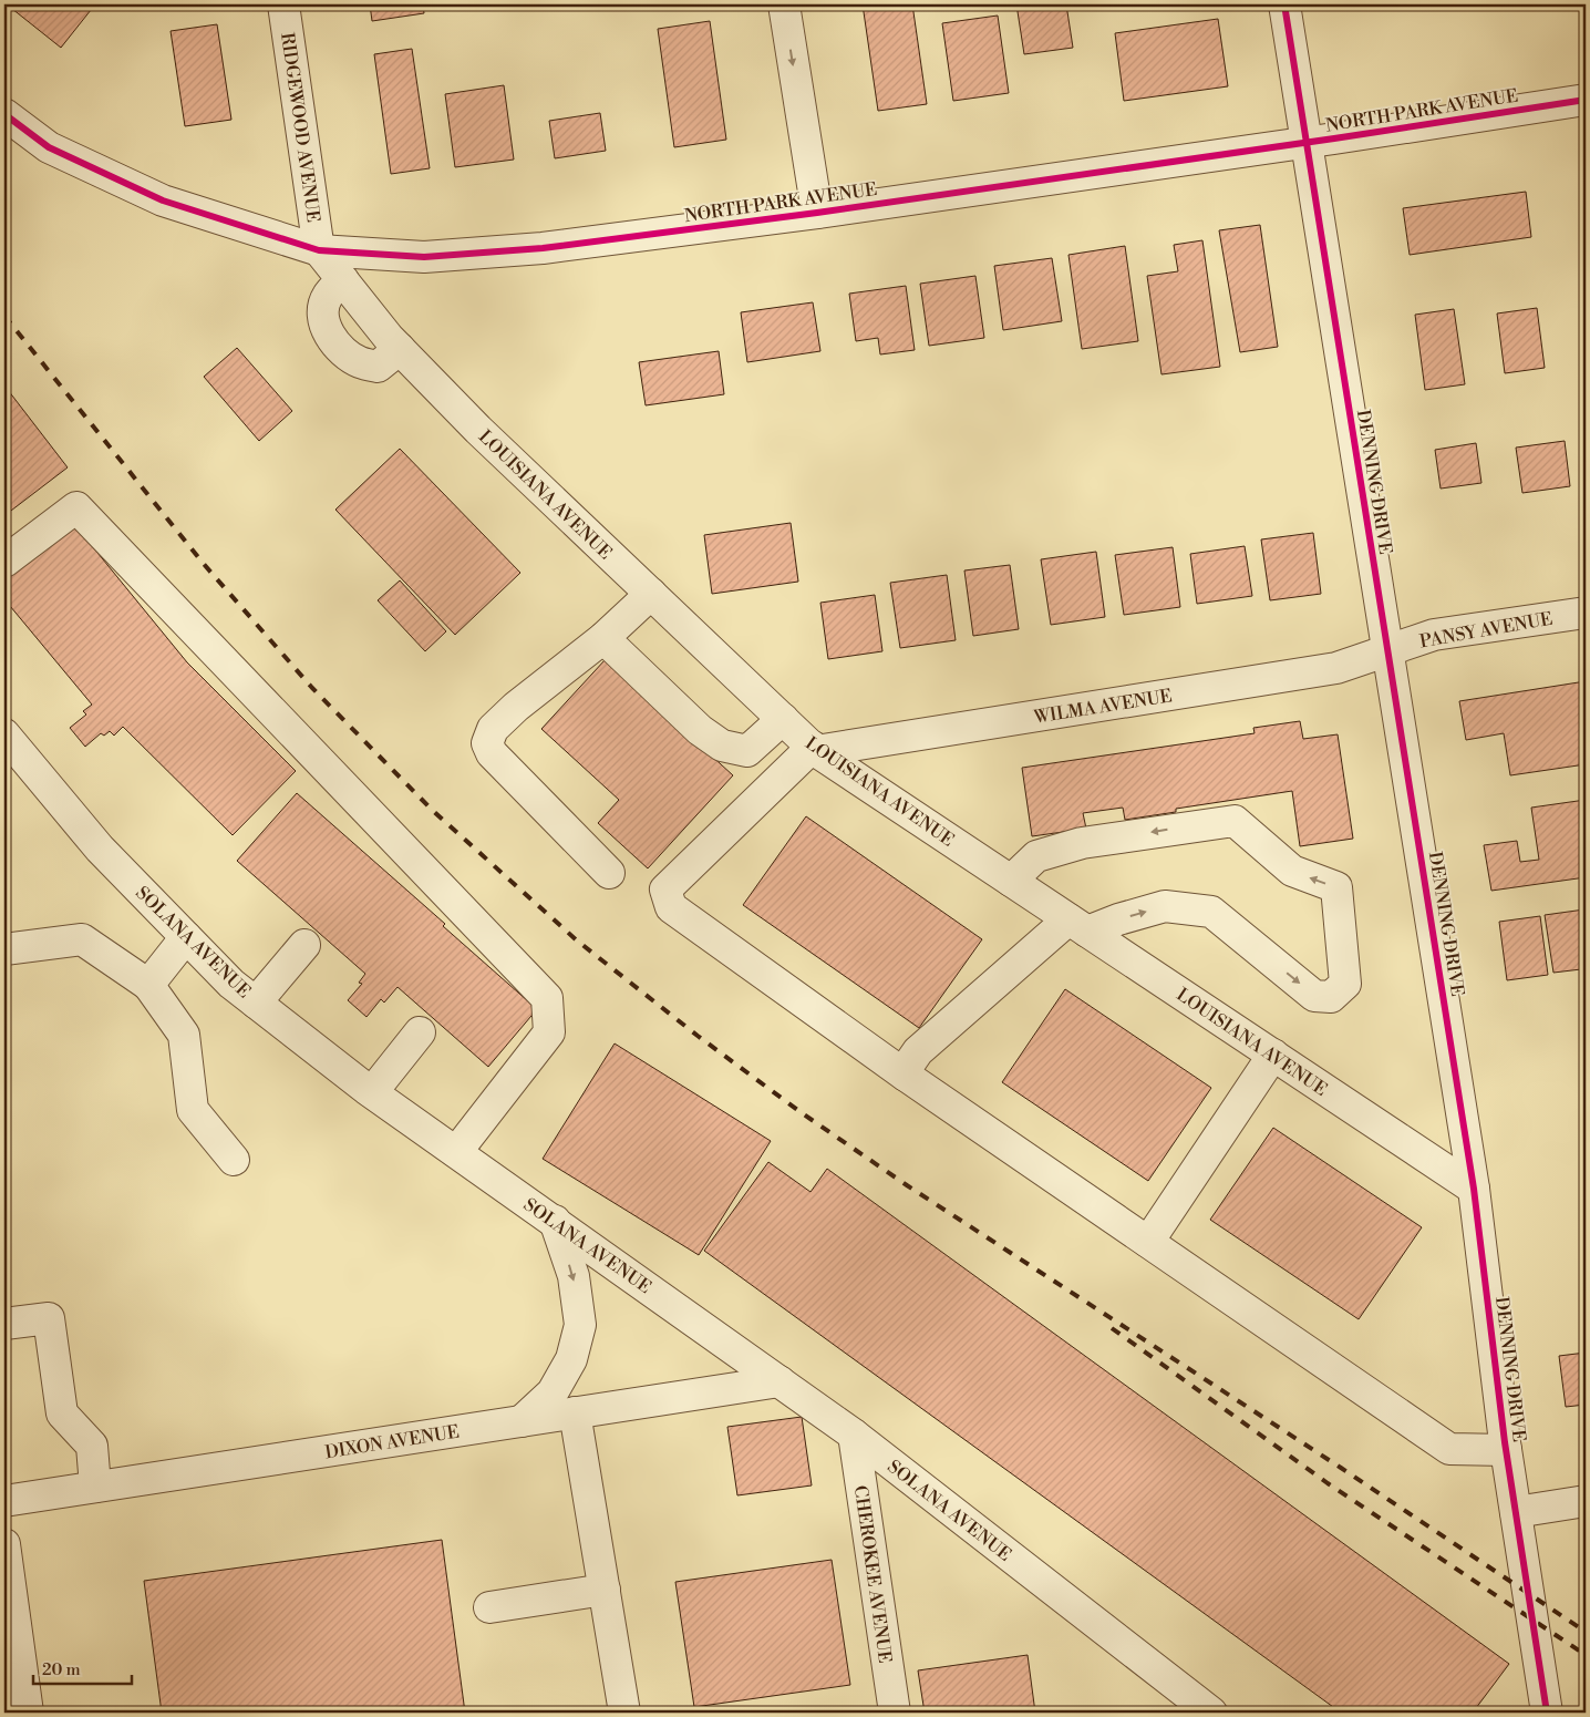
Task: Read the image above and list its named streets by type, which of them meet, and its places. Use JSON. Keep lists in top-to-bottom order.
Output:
{
  "streets": {
    "street": [
      "NORTH PARK AVENUE",
      "RIDGEWOOD AVENUE",
      "DENNING DRIVE",
      "LOUISIANA AVENUE",
      "PANSY AVENUE",
      "WILMA AVENUE",
      "SOLANA AVENUE",
      "DIXON AVENUE",
      "CHEROKEE AVENUE"
    ]
  },
  "crossings": [
    ["NORTH PARK AVENUE", "RIDGEWOOD AVENUE"],
    ["NORTH PARK AVENUE", "DENNING DRIVE"],
    ["NORTH PARK AVENUE", "LOUISIANA AVENUE"],
    ["RIDGEWOOD AVENUE", "LOUISIANA AVENUE"],
    ["DENNING DRIVE", "LOUISIANA AVENUE"],
    ["DENNING DRIVE", "PANSY AVENUE"],
    ["DENNING DRIVE", "WILMA AVENUE"],
    ["LOUISIANA AVENUE", "WILMA AVENUE"],
    ["PANSY AVENUE", "WILMA AVENUE"],
    ["SOLANA AVENUE", "DIXON AVENUE"],
    ["SOLANA AVENUE", "CHEROKEE AVENUE"]
  ],
  "scale_bar": "20 m"
}
